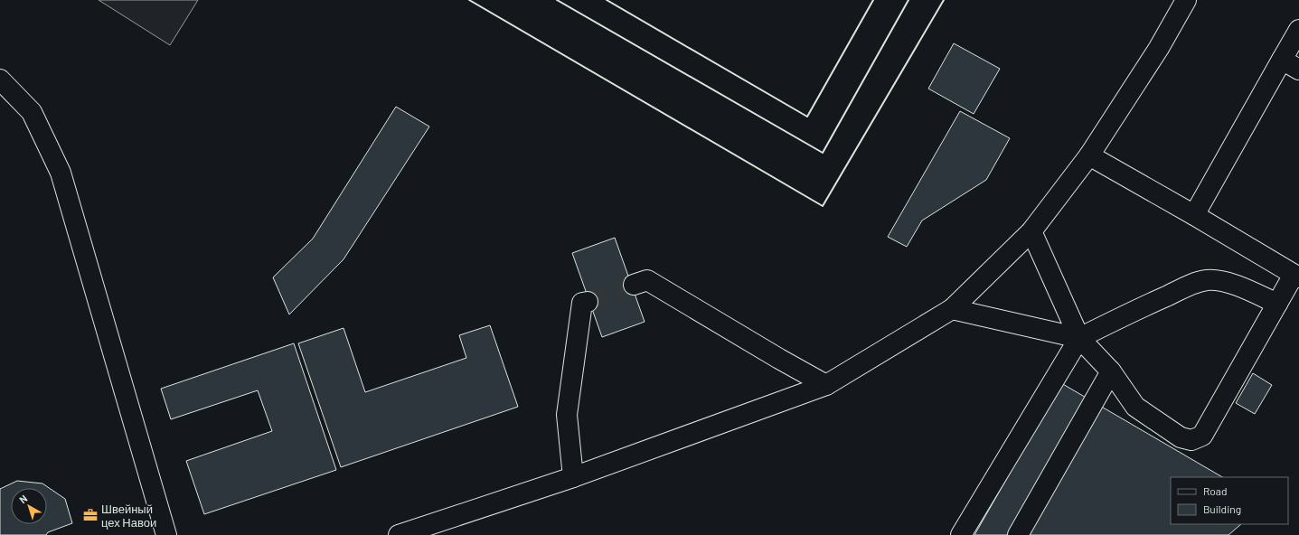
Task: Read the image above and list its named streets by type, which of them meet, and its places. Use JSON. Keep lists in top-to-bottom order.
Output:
{
  "places": {
    "office": ["Швейный цех Навои"]
  },
  "legend": ["Road", "Building"],
  "north": "top left"
}
